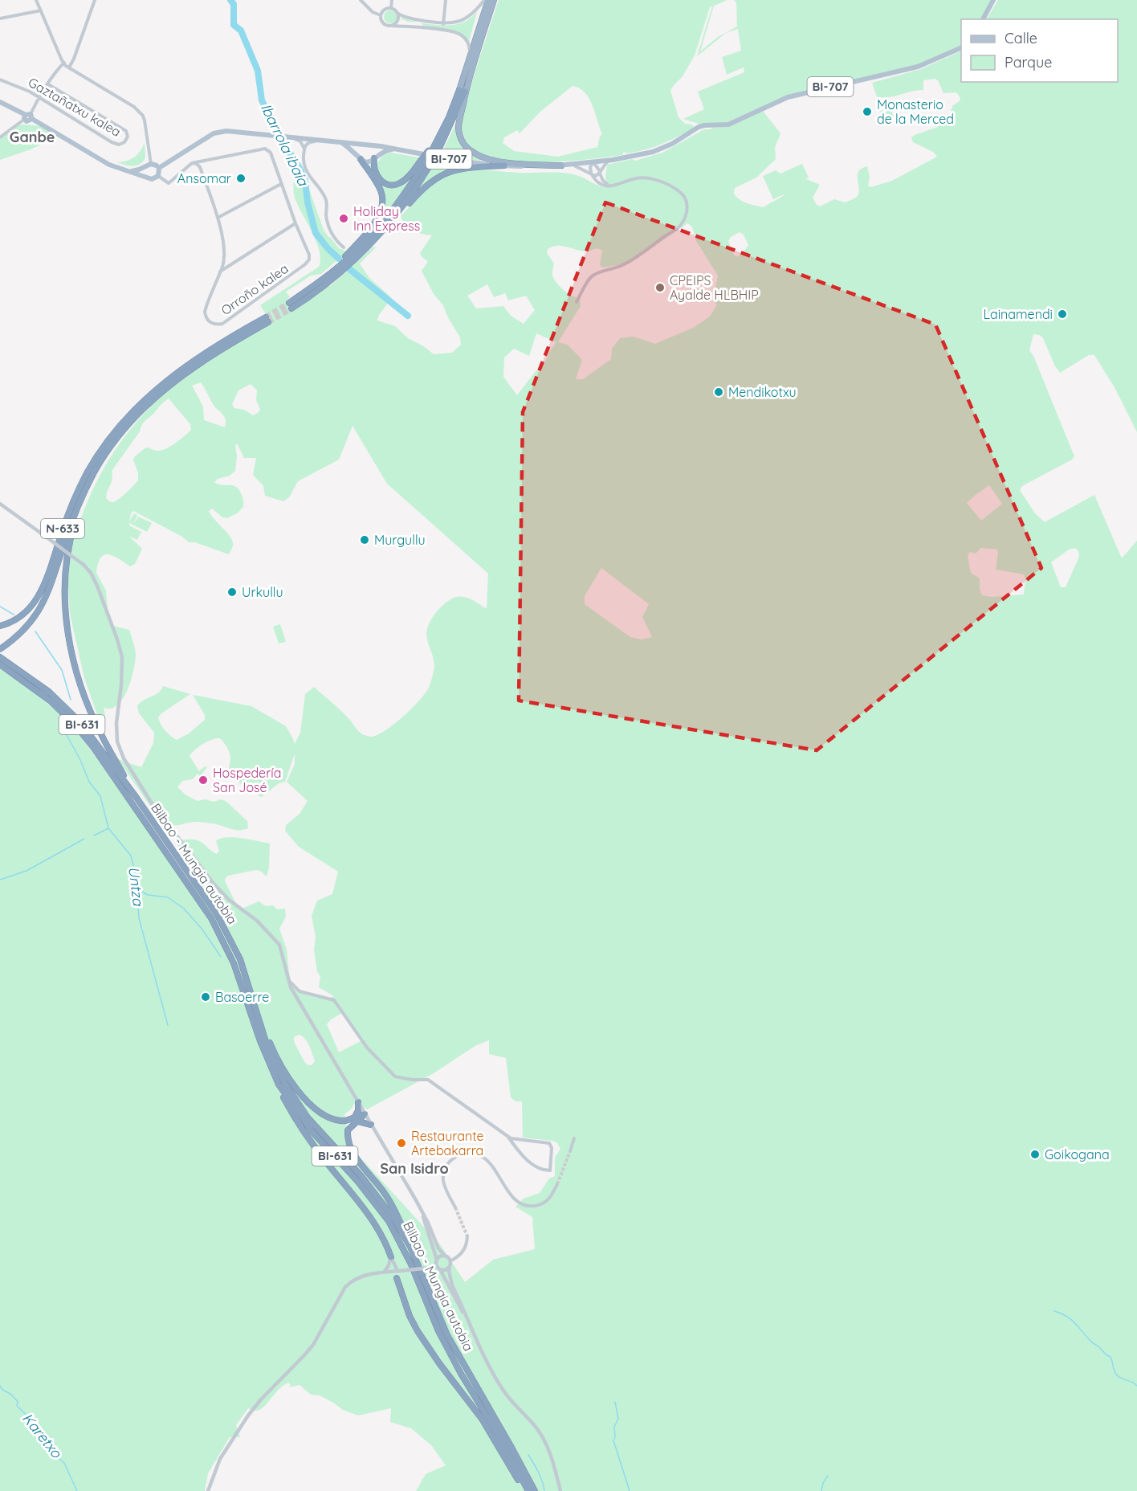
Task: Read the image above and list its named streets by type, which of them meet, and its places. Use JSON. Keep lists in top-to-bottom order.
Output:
{
  "streets": {
    "highway": ["N-633", "BI-631", "Bilbao - Mungia autobia"],
    "main road": ["BI-707"],
    "street": ["Gaztañatxu kalea", "Orroño kalea"]
  },
  "districts": ["Ganbe", "San Isidro"],
  "water": ["Ibarrola ibaia", "Untza", "Karetxo"],
  "places": [
    "Monasterio de la Merced",
    "Ansomar",
    "Holiday Inn Express",
    "CPEIPS Ayalde HLBHIP",
    "Lainamendi",
    "Mendikotxu",
    "Murgullu",
    "Urkullu",
    "Hospedería San José",
    "Basoerre",
    "Restaurante Artebakarra",
    "Goikogana"
  ],
  "legend": ["Calle", "Parque"]
}
